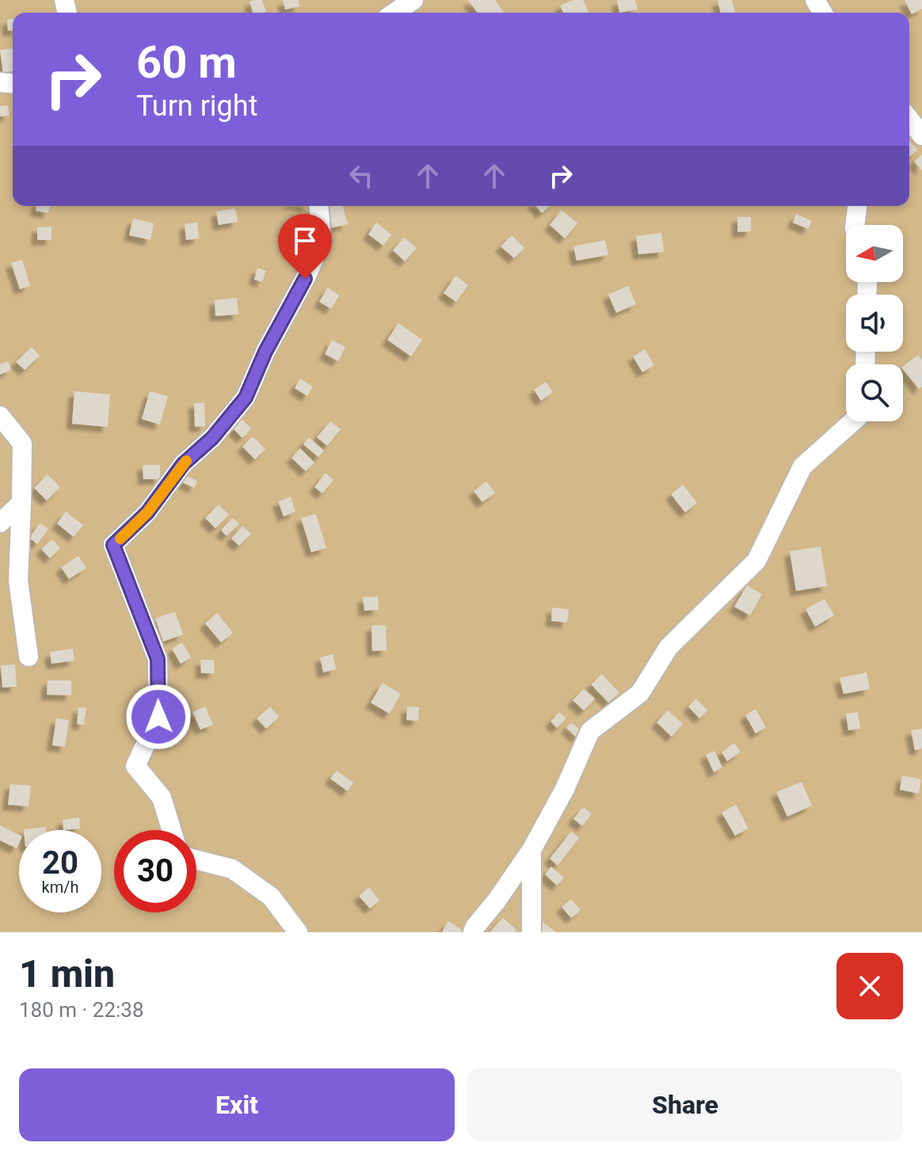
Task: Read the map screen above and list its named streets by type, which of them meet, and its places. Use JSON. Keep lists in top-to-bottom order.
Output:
{
  "north": "left",
  "page": {
    "turn": ["60 m", "Turn right"],
    "speed": "20 km/h",
    "limit": "30",
    "heading": ["1 min", "180 m · 22:38"],
    "buttons": ["Exit", "Share"]
  }
}
